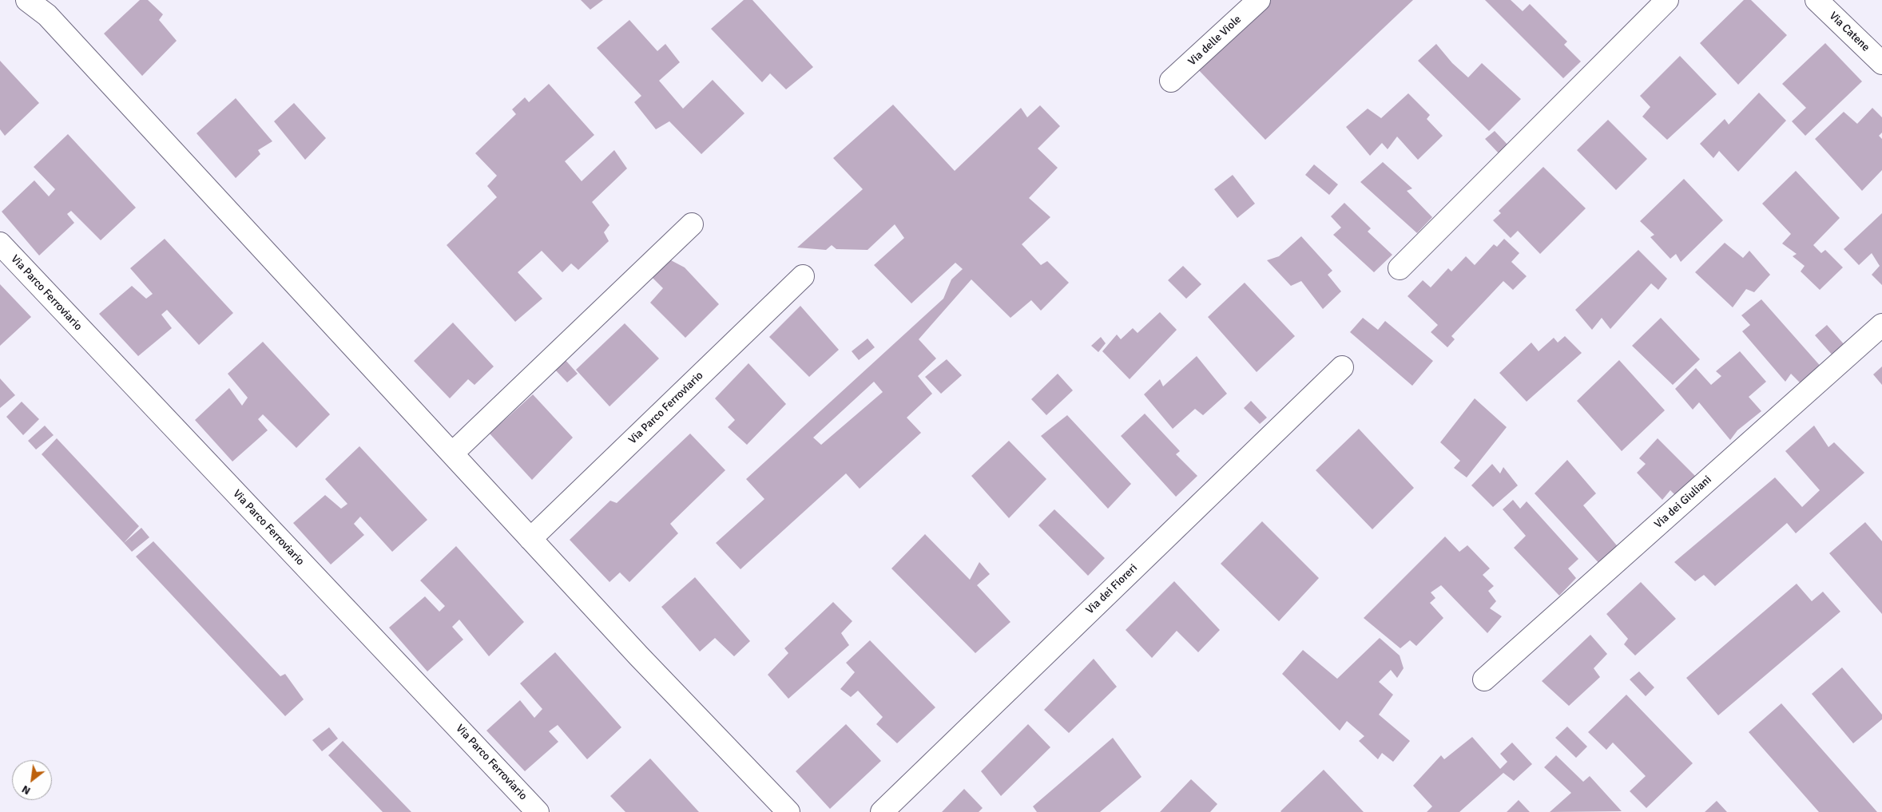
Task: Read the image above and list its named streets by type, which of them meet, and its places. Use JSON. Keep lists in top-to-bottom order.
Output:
{
  "streets": {
    "street": [
      "Via Catene",
      "Via delle Viole",
      "Via Parco Ferroviario",
      "Via dei Giuliani",
      "Via dei Fioreri"
    ]
  },
  "north": "bottom left"
}
